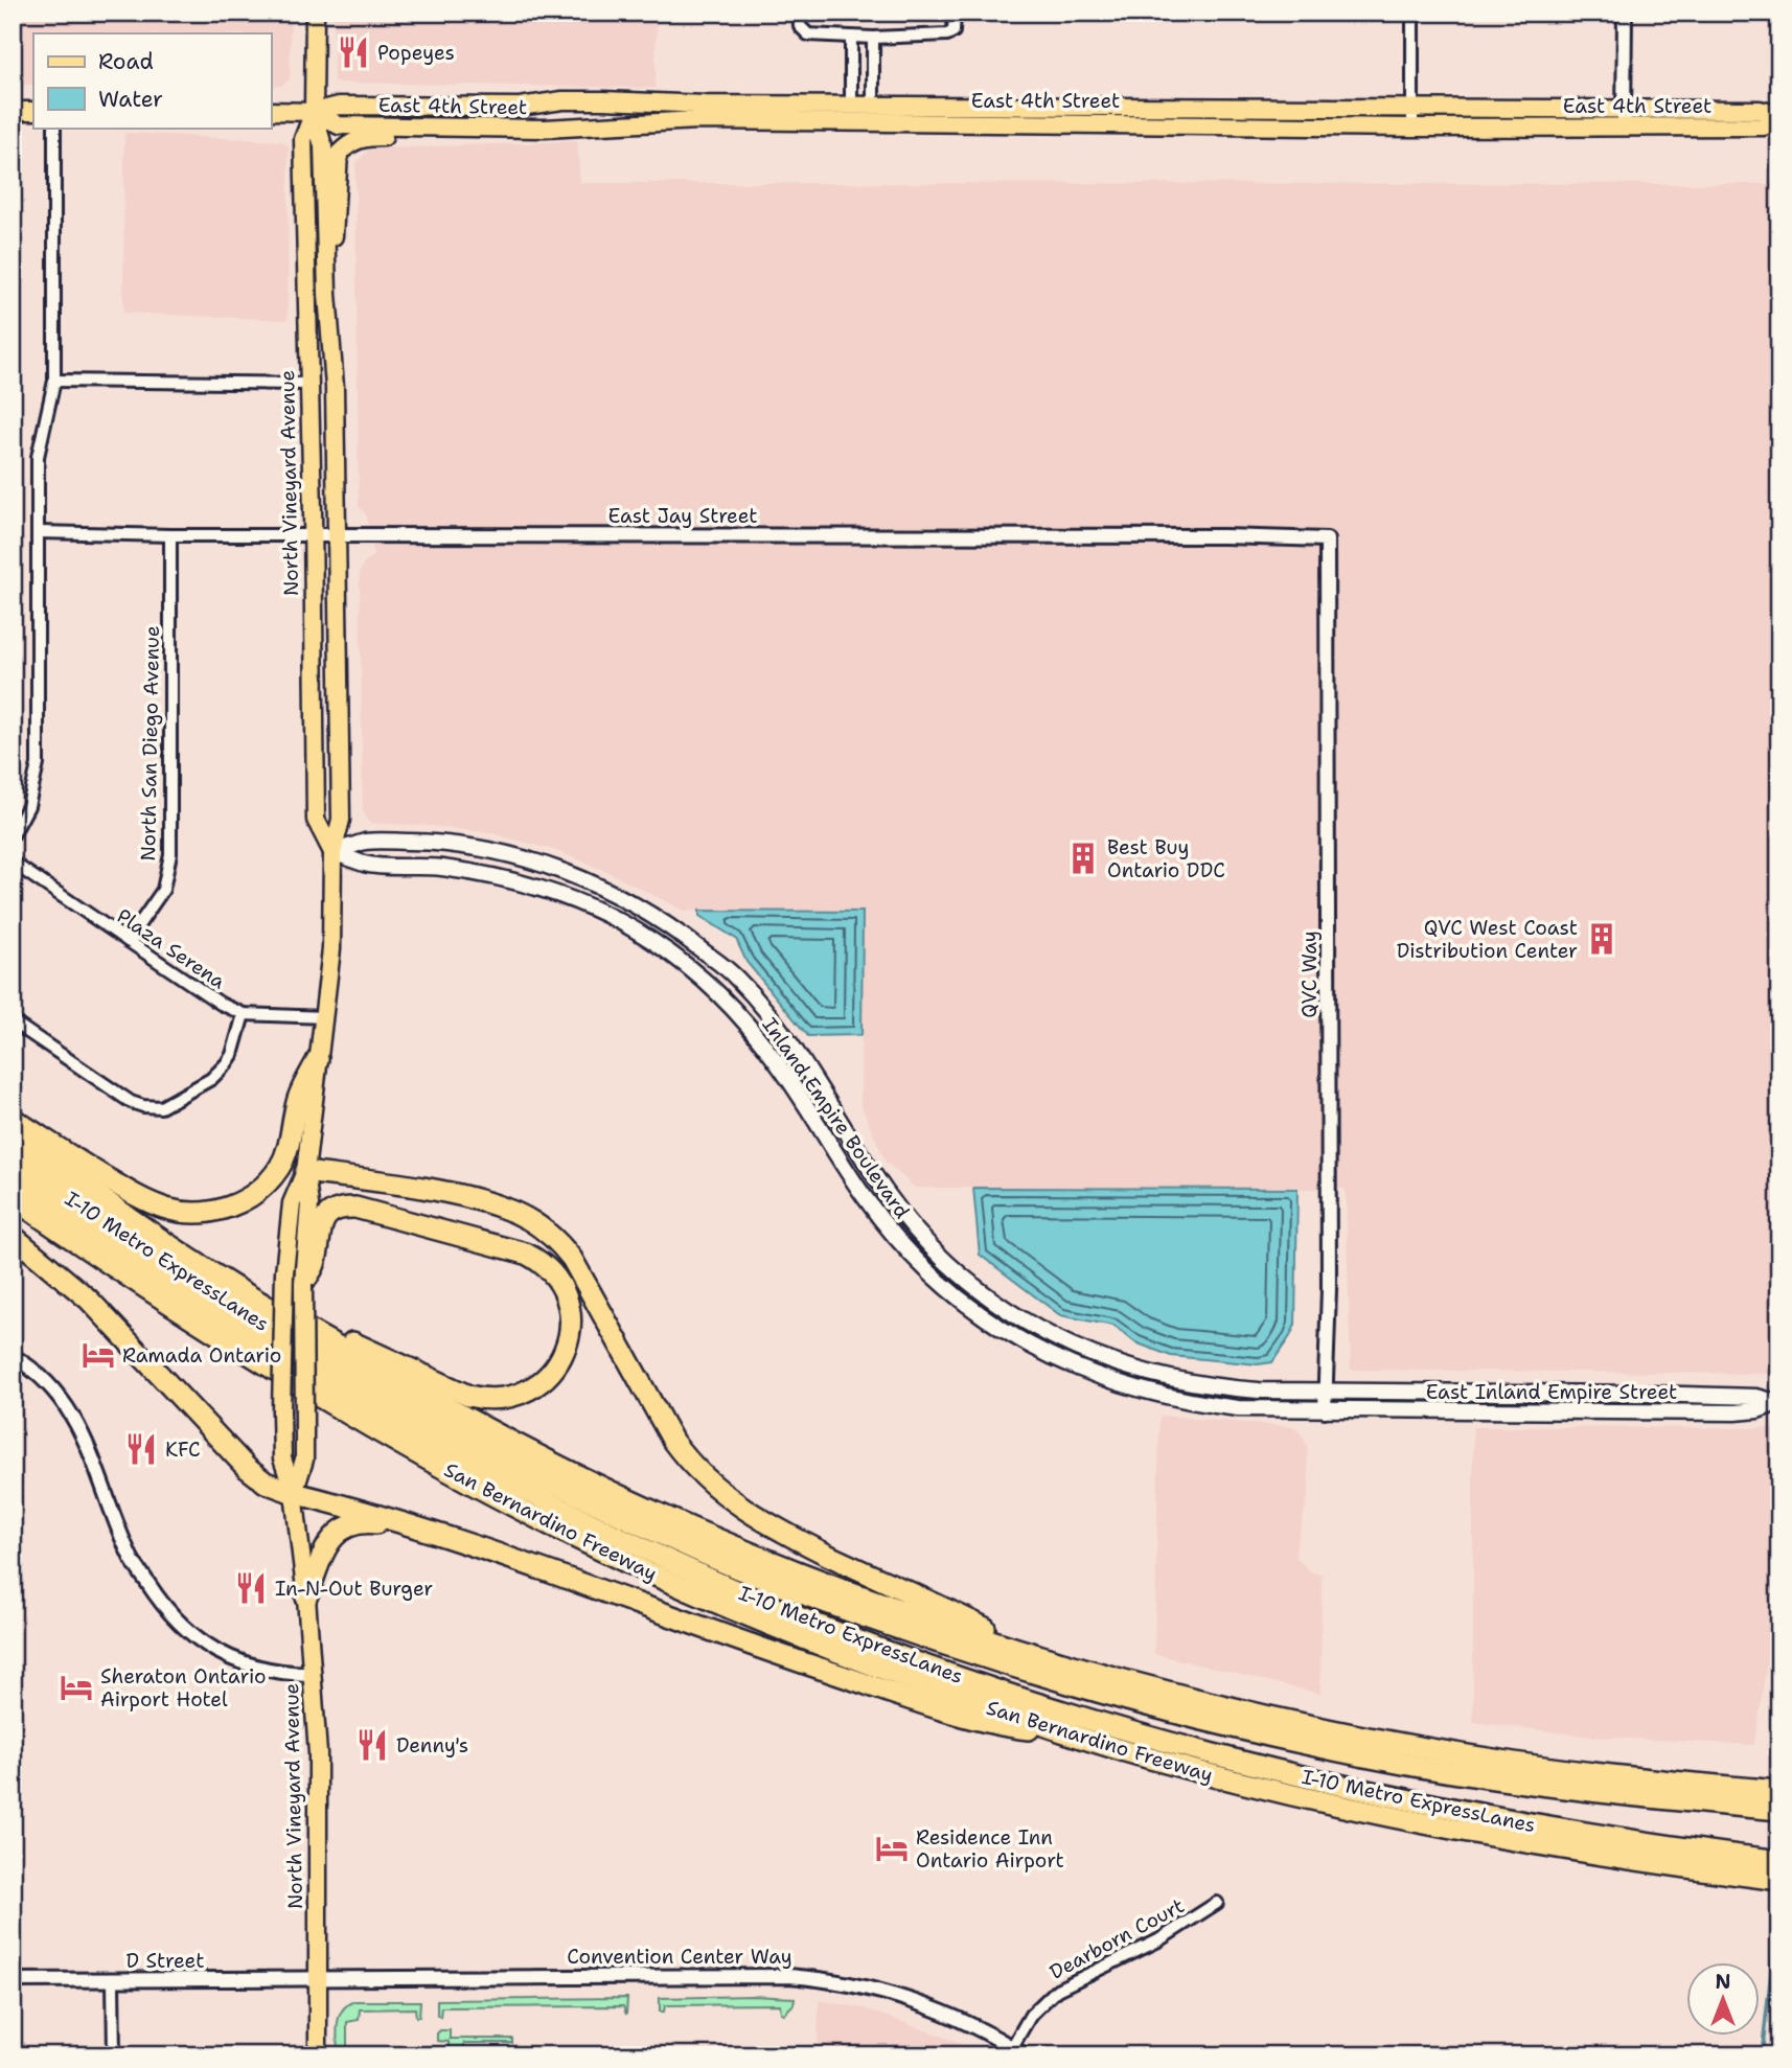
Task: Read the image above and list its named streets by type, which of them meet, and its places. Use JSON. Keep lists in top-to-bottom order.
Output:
{
  "streets": {
    "highway": ["I-10 Metro ExpressLanes", "San Bernardino Freeway"],
    "main road": [
      "East 4th Street",
      "North Vineyard Avenue",
      "Inland Empire Boulevard",
      "East Inland Empire Street"
    ],
    "street": [
      "East Jay Street",
      "North San Diego Avenue",
      "Plaza Serena",
      "QVC Way",
      "Dearborn Court",
      "Convention Center Way",
      "D Street"
    ]
  },
  "crossings": [
    ["East 4th Street", "North Vineyard Avenue"],
    ["North Vineyard Avenue", "East Jay Street"],
    ["North Vineyard Avenue", "Plaza Serena"],
    ["North Vineyard Avenue", "Inland Empire Boulevard"],
    ["North Vineyard Avenue", "Convention Center Way"],
    ["North Vineyard Avenue", "D Street"],
    ["East Jay Street", "North San Diego Avenue"],
    ["East Jay Street", "QVC Way"],
    ["North San Diego Avenue", "Plaza Serena"],
    ["QVC Way", "Inland Empire Boulevard"],
    ["QVC Way", "East Inland Empire Street"],
    ["Inland Empire Boulevard", "East Inland Empire Street"],
    ["I-10 Metro ExpressLanes", "San Bernardino Freeway"],
    ["Dearborn Court", "Convention Center Way"],
    ["Convention Center Way", "D Street"]
  ],
  "places": {
    "restaurant": [
      "Popeyes",
      "KFC",
      "In-N-Out Burger",
      "Denny's"
    ],
    "building": ["Best Buy Ontario DDC", "QVC West Coast Distribution Center"],
    "hotel": ["Ramada Ontario", "Sheraton Ontario Airport Hotel", "Residence Inn Ontario Airport"]
  },
  "legend": ["Road", "Water"],
  "north": "top"
}
